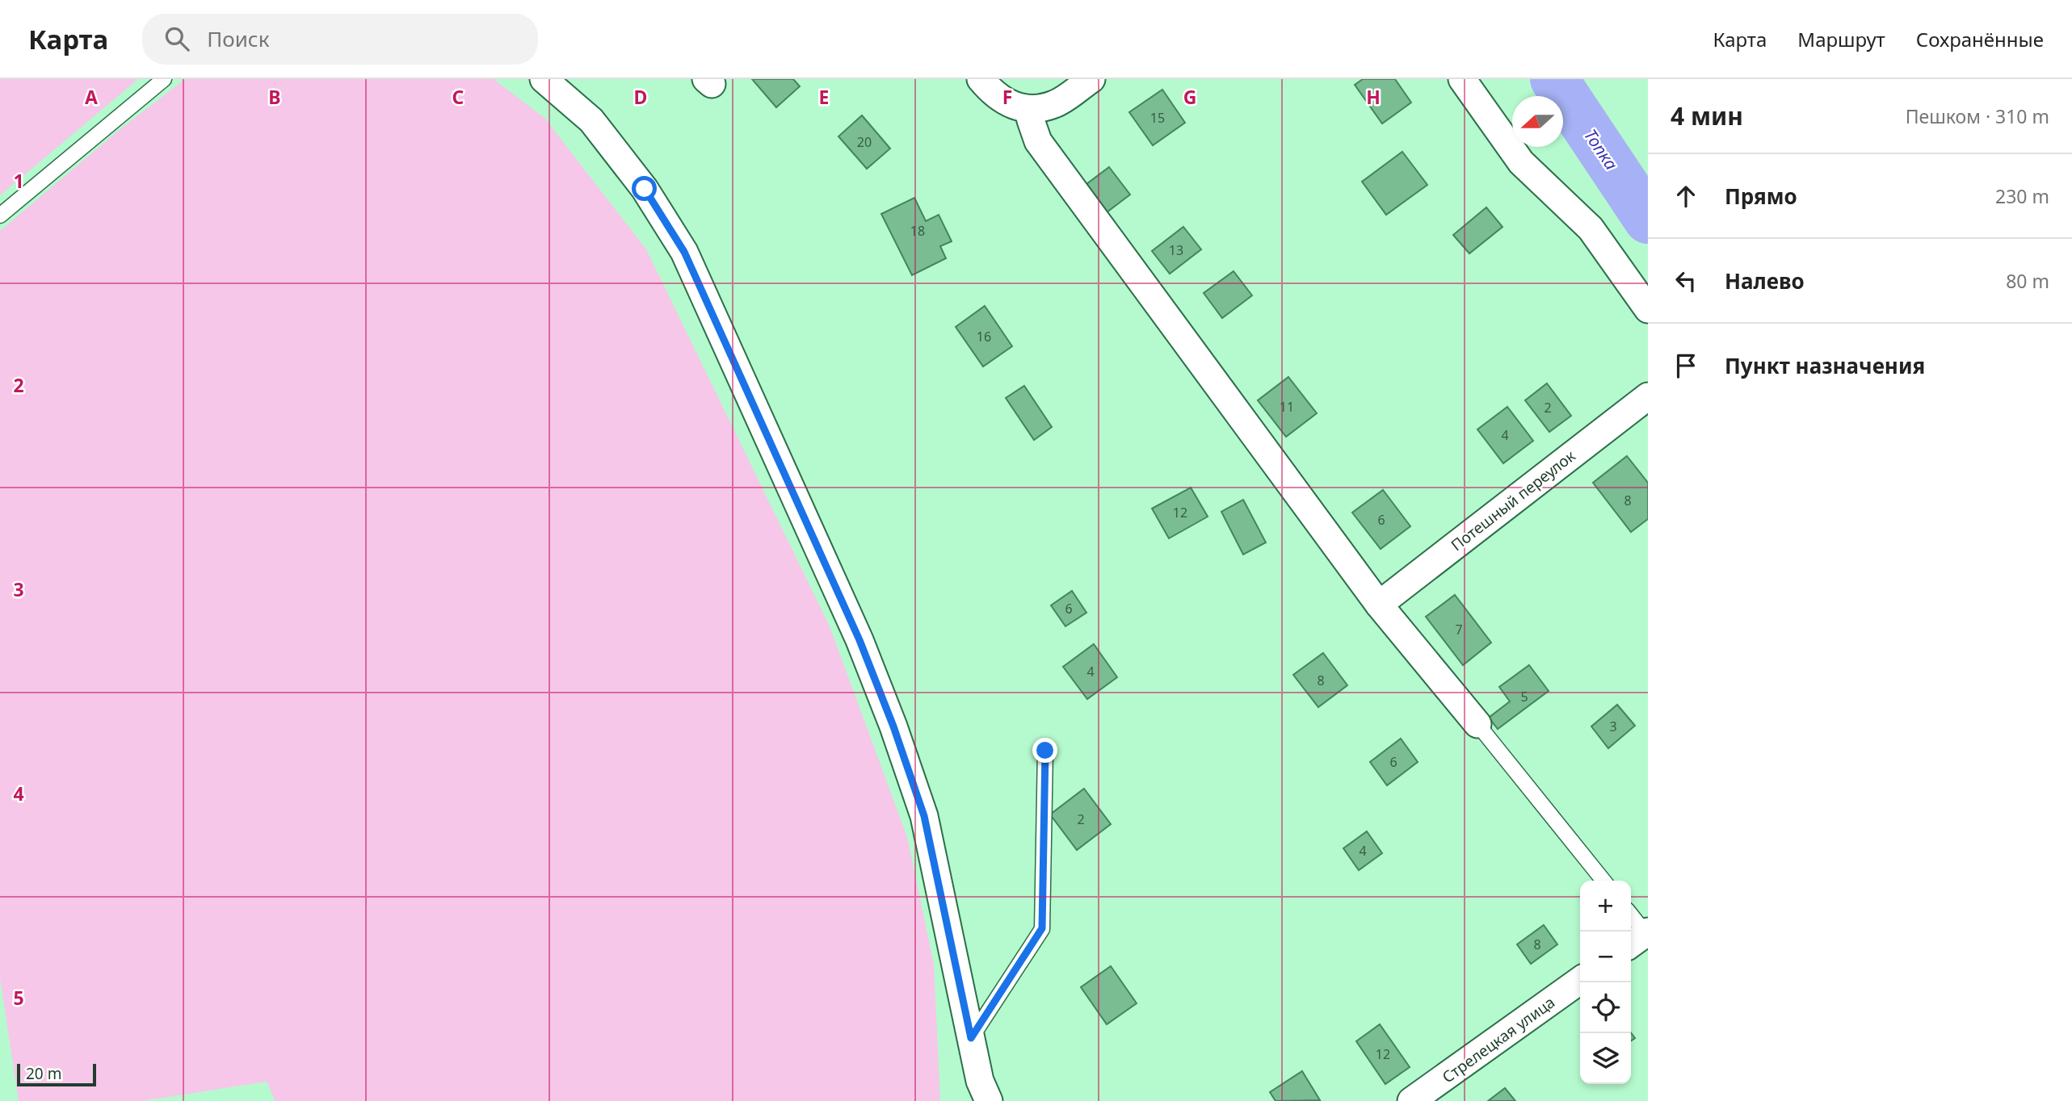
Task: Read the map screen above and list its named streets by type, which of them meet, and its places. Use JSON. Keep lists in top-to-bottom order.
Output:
{
  "streets": {
    "street": ["Потешный переулок", "Стрелецкая улица"]
  },
  "water": ["Топка"],
  "house_numbers": [
    "15",
    "20",
    "18",
    "13",
    "16",
    "11",
    "2",
    "4",
    "8",
    "12",
    "6",
    "6",
    "7",
    "4",
    "8",
    "5",
    "3",
    "6",
    "2",
    "4",
    "8",
    "12"
  ],
  "scale_bar": "20 m",
  "north": "left",
  "page": {
    "header": "Карта",
    "search": "Поиск",
    "nav": ["Карта", "Маршрут", "Сохранённые"],
    "heading": ["4 мин", "Пешком · 310 m"],
    "list": [
      ["Прямо", "230 m"],
      ["Налево", "80 m"],
      "Пункт назначения"
    ],
    "map_buttons": ["+", "−"],
    "scale": "20 m"
  },
  "grid": {
    "columns": [
      "A",
      "B",
      "C",
      "D",
      "E",
      "F",
      "G",
      "H"
    ],
    "rows": [
      "1",
      "2",
      "3",
      "4",
      "5"
    ]
  }
}
